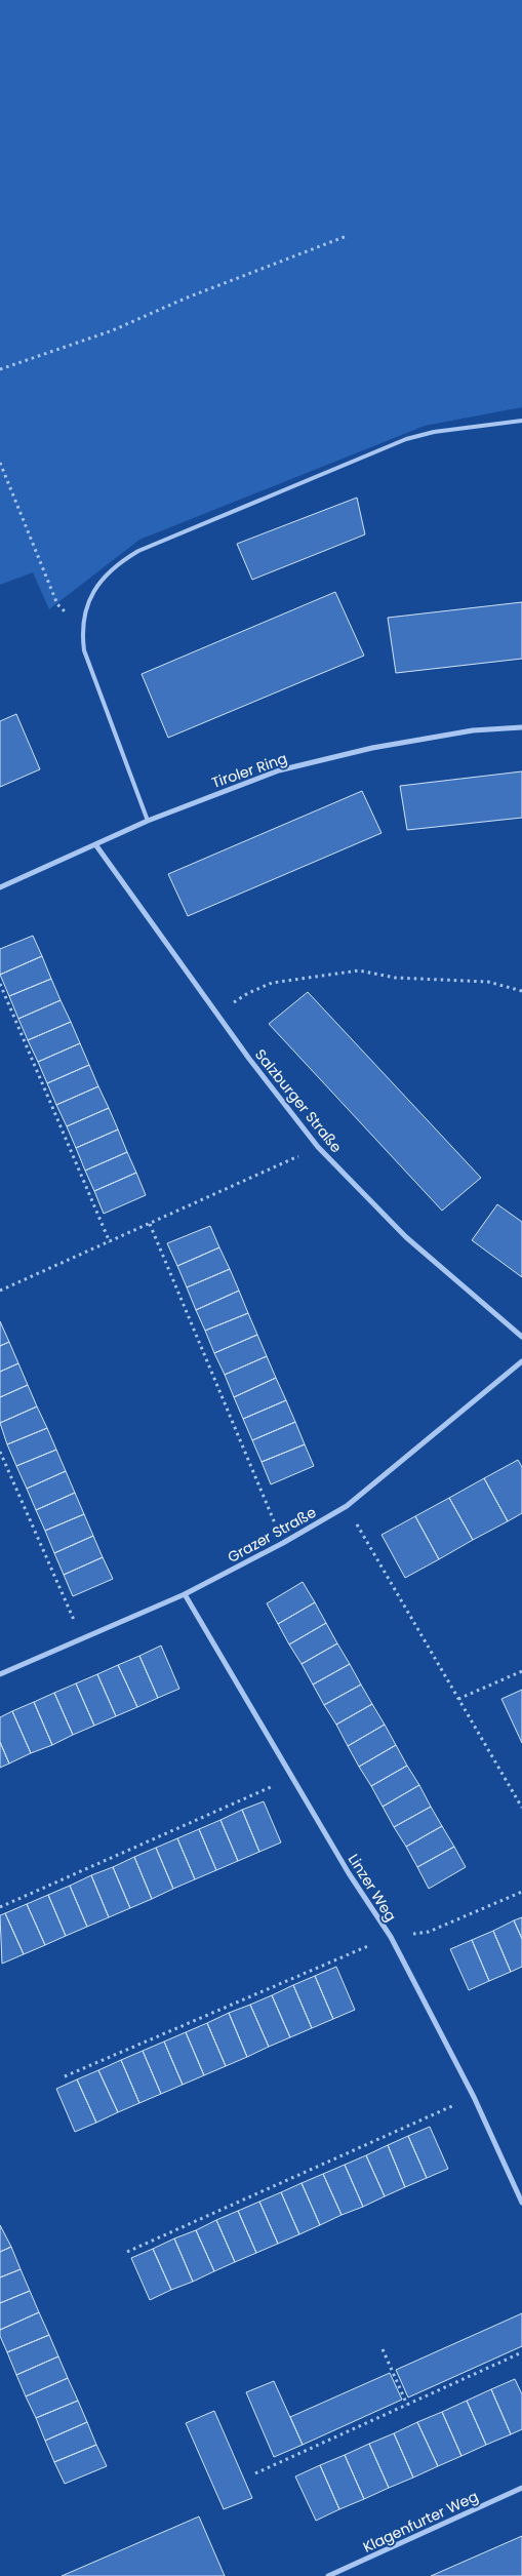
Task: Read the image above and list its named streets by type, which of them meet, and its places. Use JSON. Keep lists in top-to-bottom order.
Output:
{
  "streets": {
    "street": [
      "Tiroler Ring",
      "Salzburger Straße",
      "Grazer Straße",
      "Linzer Weg",
      "Klagenfurter Weg"
    ]
  },
  "crossings": [
    ["Tiroler Ring", "Salzburger Straße"],
    ["Grazer Straße", "Linzer Weg"]
  ]
}
